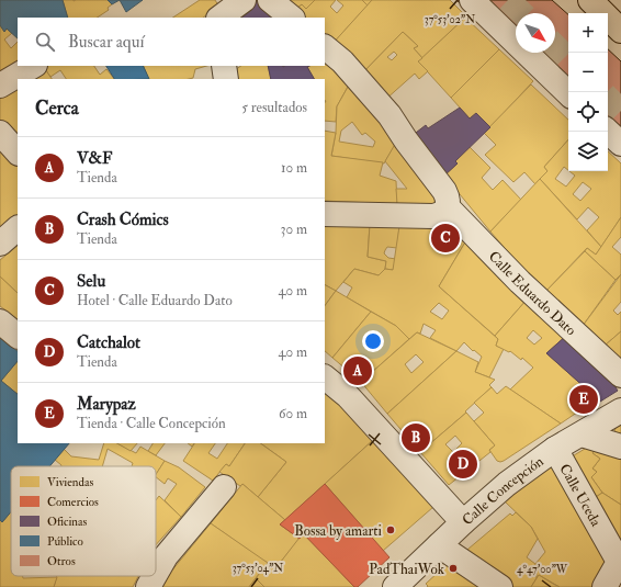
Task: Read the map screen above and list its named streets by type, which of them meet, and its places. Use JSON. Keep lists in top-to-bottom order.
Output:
{
  "streets": {
    "street": ["Calle Eduardo Dato", "Calle Concepción", "Calle Uceda"]
  },
  "crossings": [
    ["Calle Concepción", "Calle Uceda"]
  ],
  "places": ["Bossa by amarti", "PadThaiWok"],
  "legend": [
    "Viviendas",
    "Comercios",
    "Oficinas",
    "Público",
    "Otros"
  ],
  "north": "bottom right",
  "page": {
    "map_buttons": ["+", "−"],
    "search": "Buscar aquí",
    "heading": ["Cerca", "5 resultados"],
    "list": [
      {
        "mark": "A",
        "name": "V&F",
        "note": "Tienda",
        "value": "10 m"
      },
      {
        "mark": "B",
        "name": "Crash Cómics",
        "note": "Tienda",
        "value": "30 m"
      },
      {
        "mark": "C",
        "name": "Selu",
        "note": "Hotel · Calle Eduardo Dato",
        "value": "40 m"
      },
      {
        "mark": "D",
        "name": "Catchalot",
        "note": "Tienda",
        "value": "40 m"
      },
      {
        "mark": "E",
        "name": "Marypaz",
        "note": "Tienda · Calle Concepción",
        "value": "60 m"
      }
    ],
    "pins": [
      "C",
      "A",
      "E",
      "B",
      "D"
    ]
  },
  "coordinates": ["37°53'02\"N", "37°53'04\"N", "4°47'00\"W"]
}
